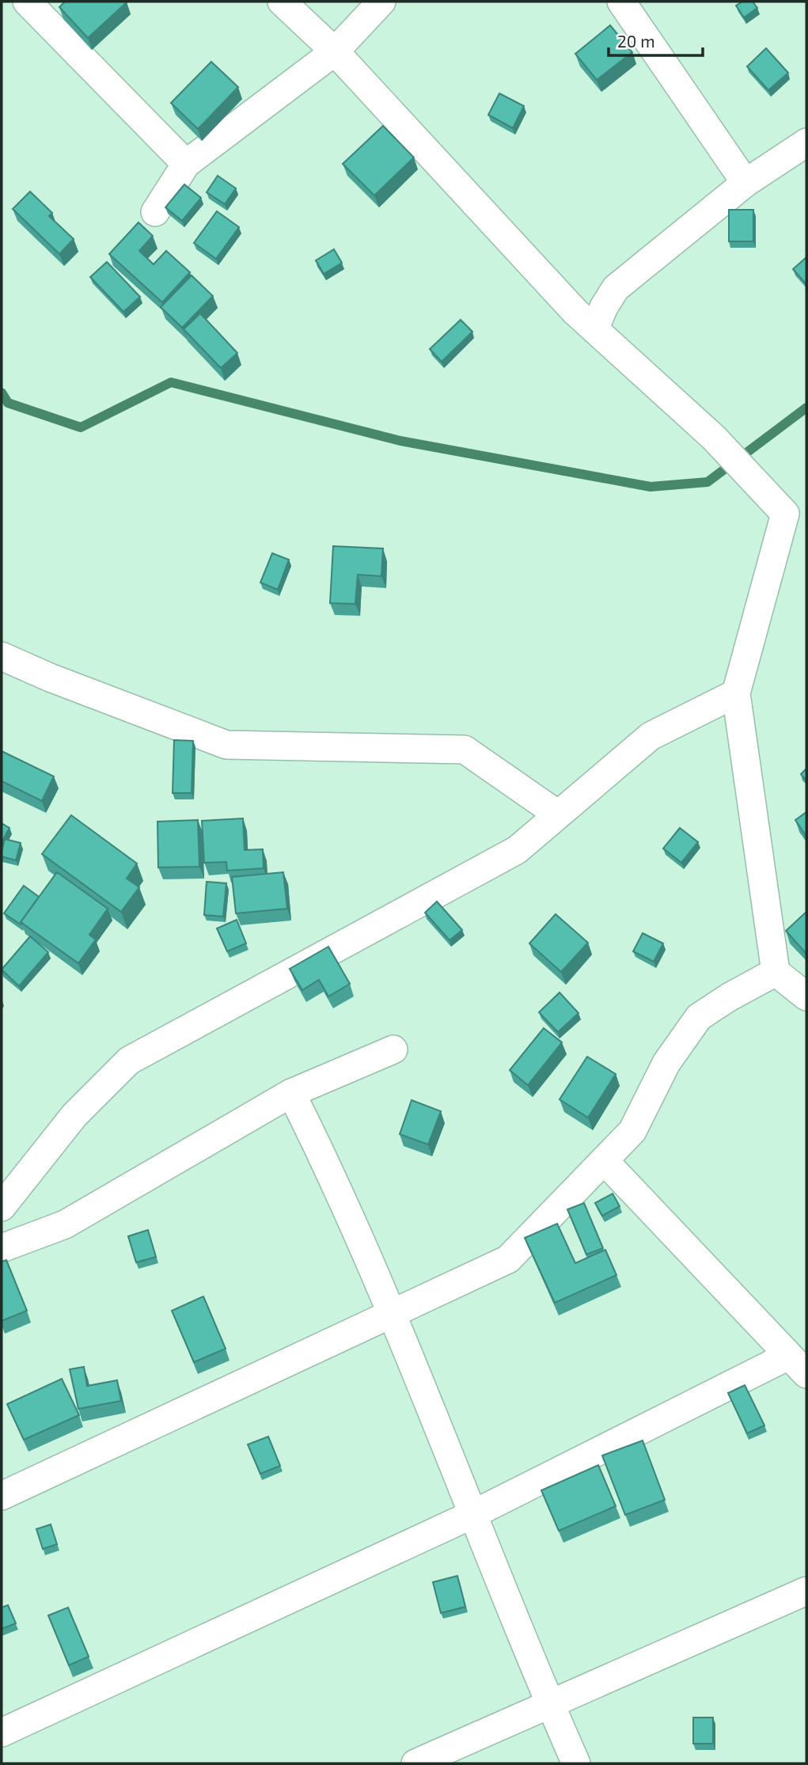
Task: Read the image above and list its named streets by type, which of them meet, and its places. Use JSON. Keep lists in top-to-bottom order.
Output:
{
  "scale_bar": "20 m"
}
